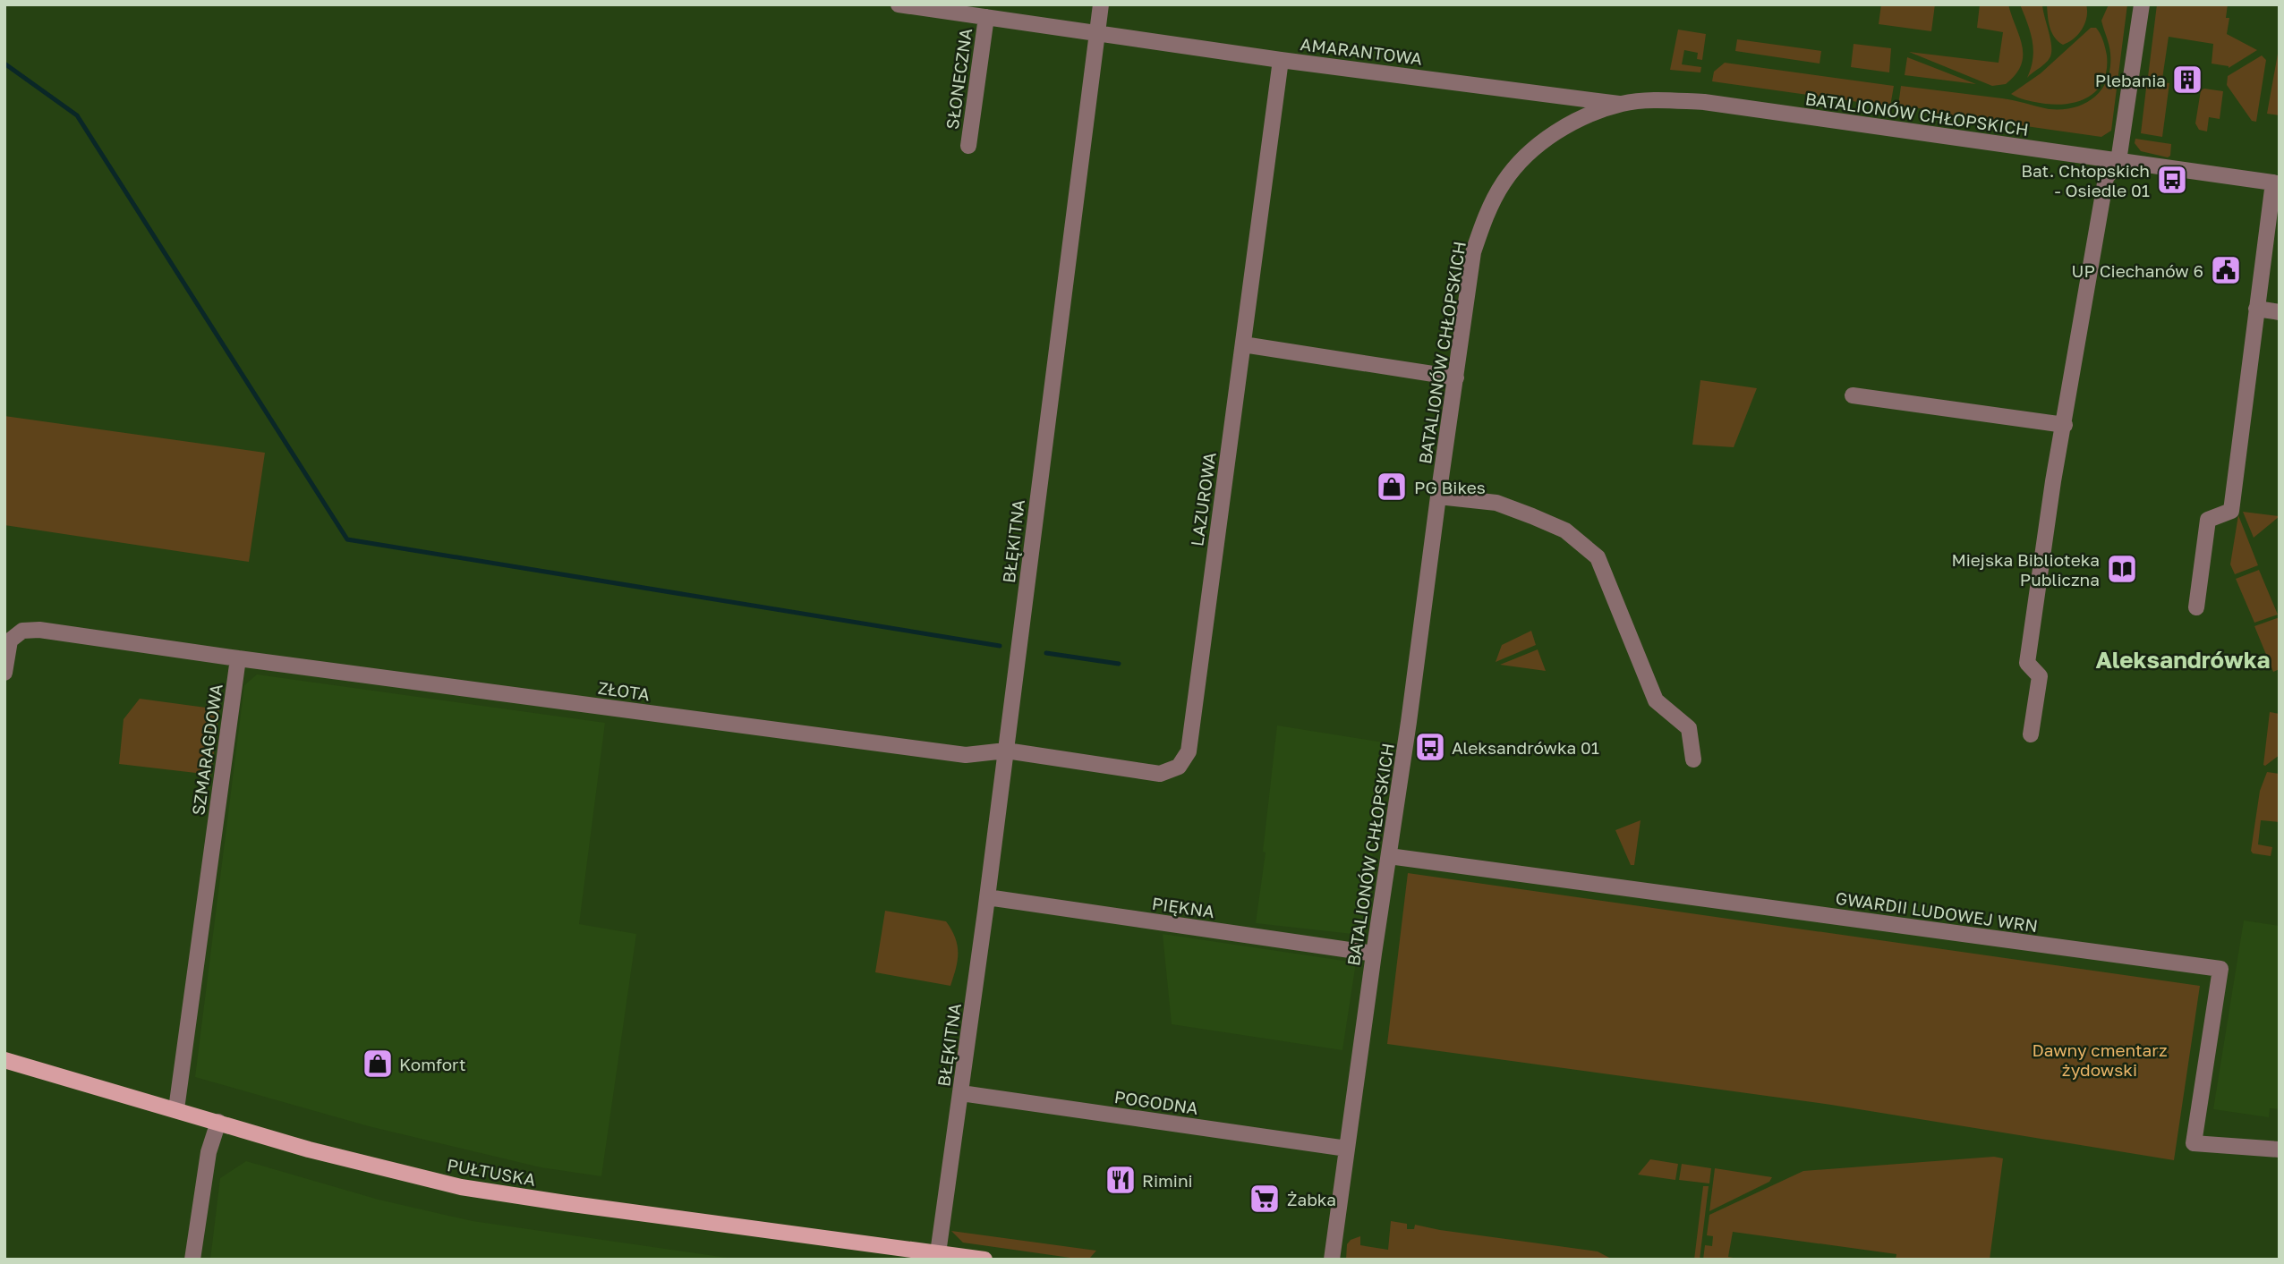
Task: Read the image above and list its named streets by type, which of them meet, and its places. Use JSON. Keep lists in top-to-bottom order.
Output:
{
  "streets": {
    "main road": ["PUŁTUSKA"],
    "street": [
      "AMARANTOWA",
      "SŁONECZNA",
      "BATALIONÓW CHŁOPSKICH",
      "LAZUROWA",
      "BŁĘKITNA",
      "ZŁOTA",
      "SZMARAGDOWA",
      "PIĘKNA",
      "GWARDII LUDOWEJ WRN",
      "POGODNA"
    ]
  },
  "crossings": [
    ["AMARANTOWA", "BATALIONÓW CHŁOPSKICH"],
    ["AMARANTOWA", "LAZUROWA"],
    ["AMARANTOWA", "BŁĘKITNA"],
    ["BATALIONÓW CHŁOPSKICH", "PIĘKNA"],
    ["BATALIONÓW CHŁOPSKICH", "GWARDII LUDOWEJ WRN"],
    ["BATALIONÓW CHŁOPSKICH", "POGODNA"],
    ["LAZUROWA", "BŁĘKITNA"],
    ["LAZUROWA", "ZŁOTA"],
    ["BŁĘKITNA", "ZŁOTA"],
    ["BŁĘKITNA", "PIĘKNA"],
    ["BŁĘKITNA", "POGODNA"],
    ["BŁĘKITNA", "PUŁTUSKA"],
    ["ZŁOTA", "SZMARAGDOWA"],
    ["SZMARAGDOWA", "PUŁTUSKA"]
  ],
  "districts": ["Aleksandrówka"],
  "parks": ["Dawny cmentarz żydowski"],
  "places": {
    "building": ["Plebania"],
    "bus stop": ["Bat. Chłopskich - Osiedle 01", "Aleksandrówka 01"],
    "public building": ["UP Ciechanów 6"],
    "shop": ["PG Bikes", "Komfort"],
    "library": ["Miejska Biblioteka Publiczna"],
    "restaurant": ["Rimini"],
    "supermarket": ["Żabka"]
  }
}
